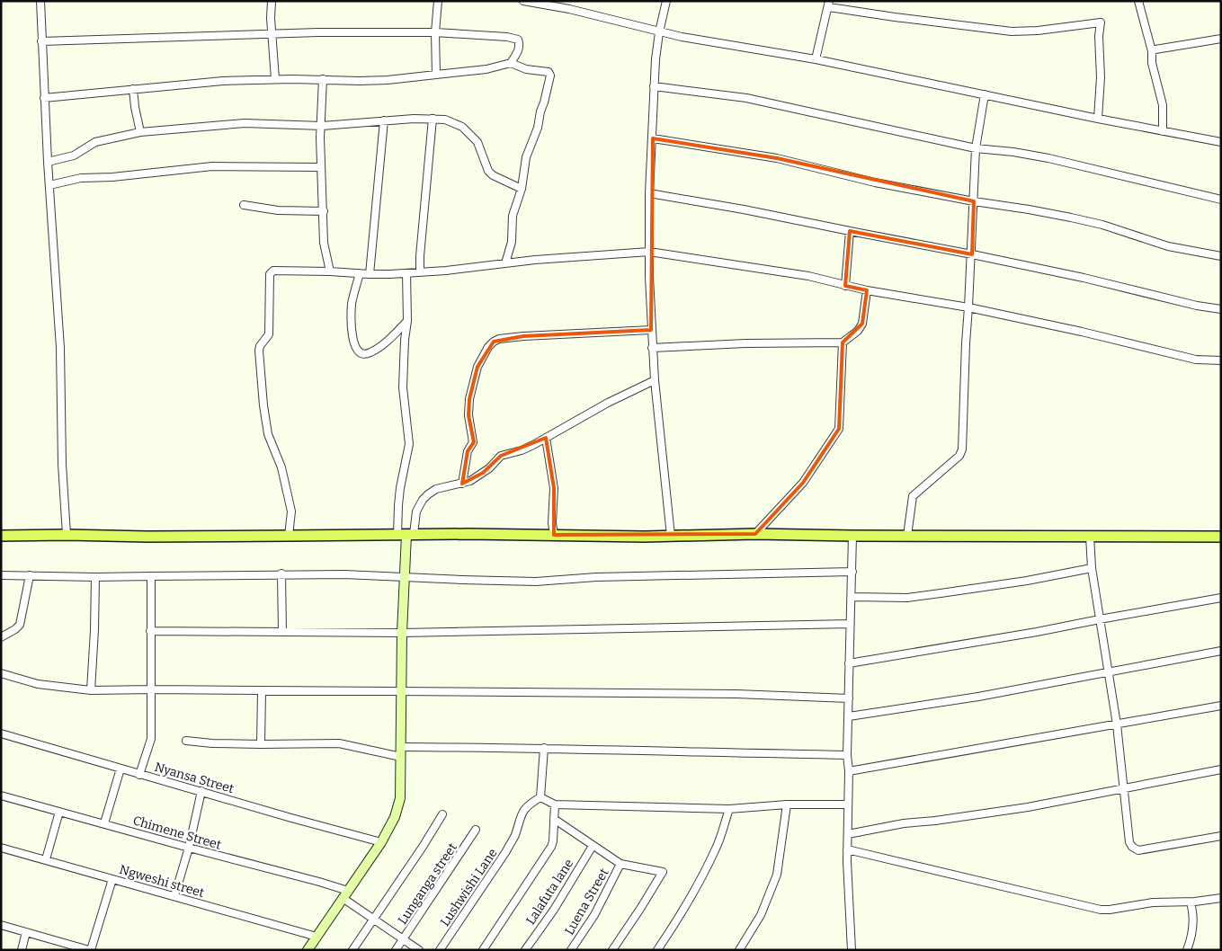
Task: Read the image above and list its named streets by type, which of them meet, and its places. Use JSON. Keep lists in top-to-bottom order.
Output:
{
  "streets": {
    "street": [
      "Nyansa Street",
      "Chimene Street",
      "Ngweshi street",
      "Lunganga street",
      "Lushwishi Lane",
      "Lalafuta lane",
      "Luena Street"
    ]
  },
  "crossings": [
    ["Chimene Street", "Lunganga street"]
  ]
}
